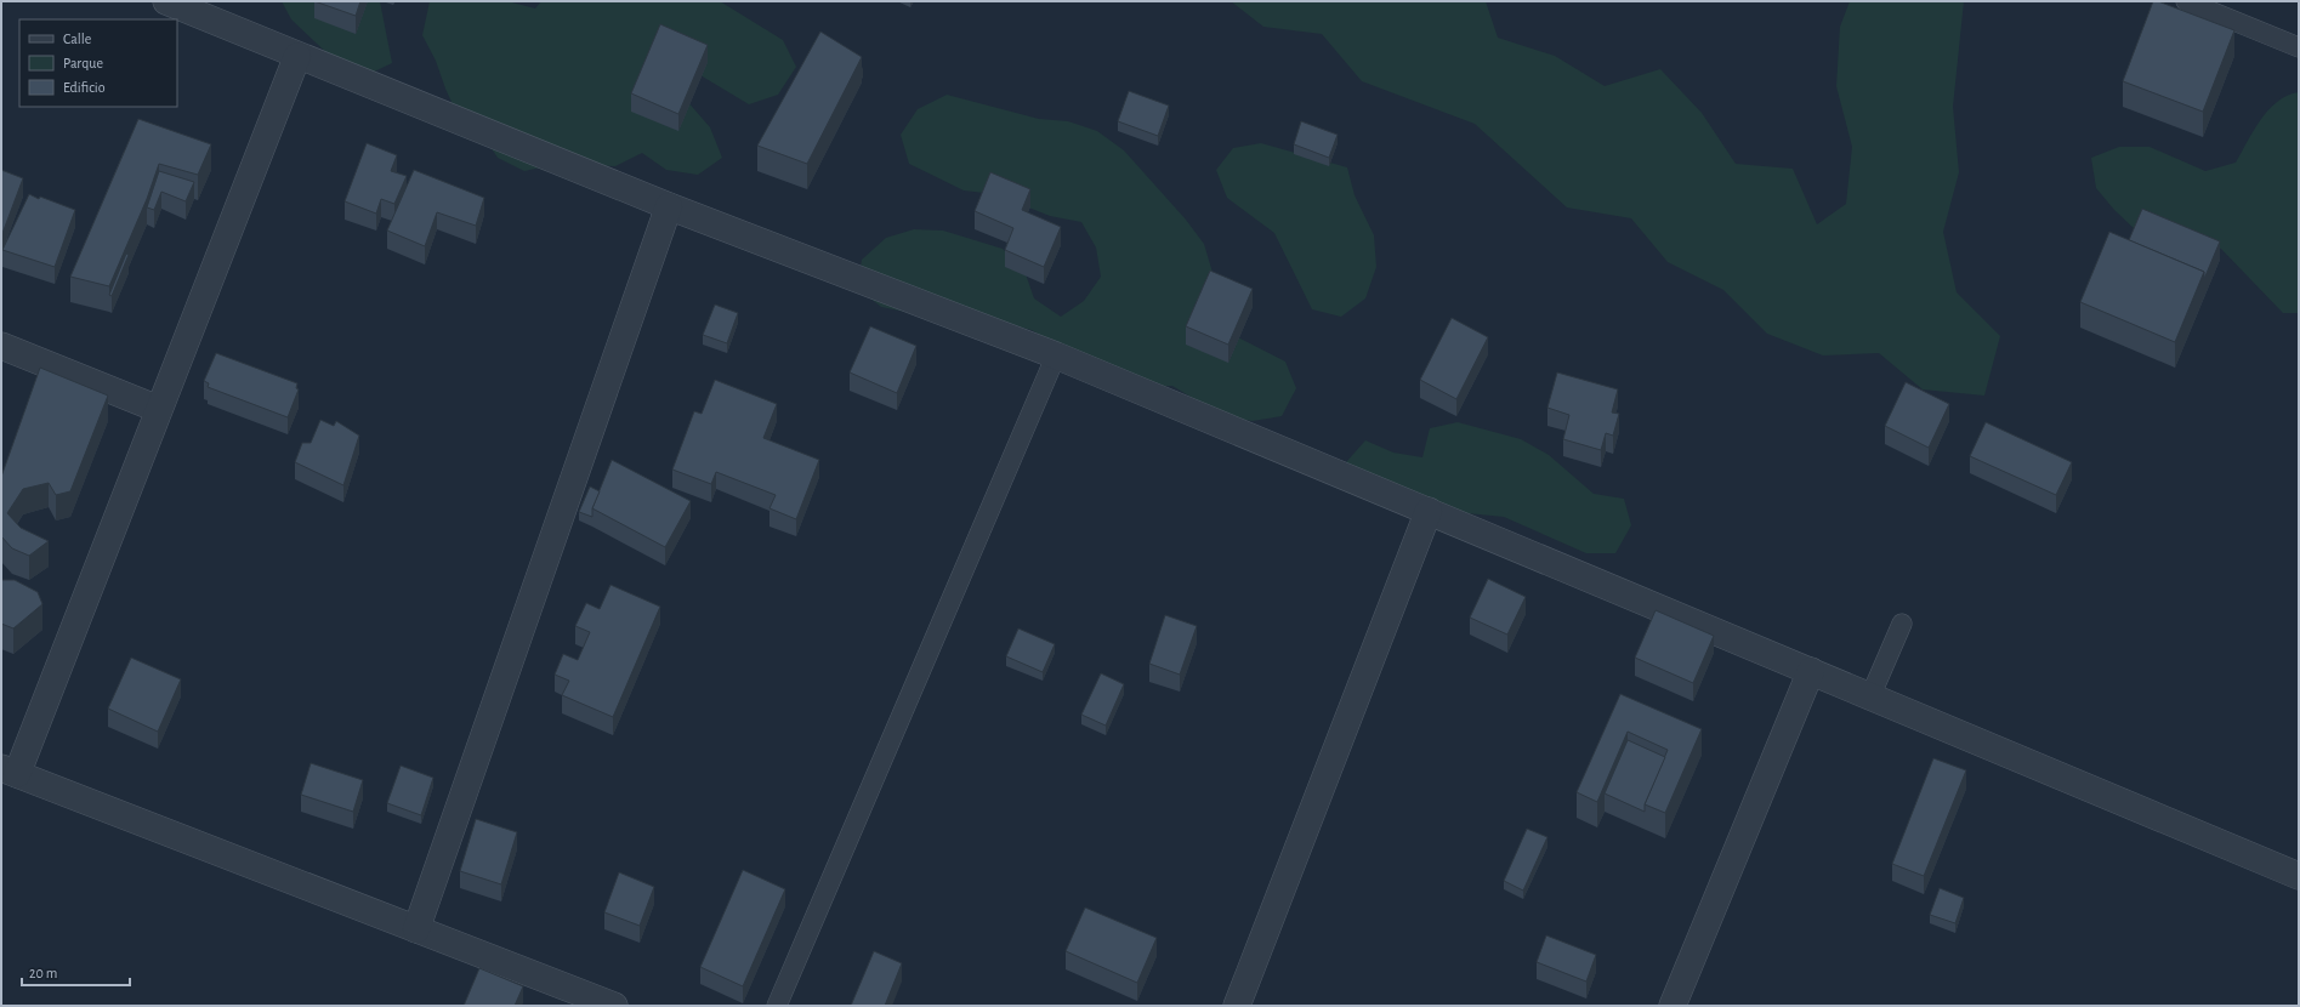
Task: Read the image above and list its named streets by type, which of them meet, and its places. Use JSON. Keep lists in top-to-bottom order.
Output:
{
  "legend": ["Calle", "Parque", "Edificio"],
  "scale_bar": "20 m"
}
